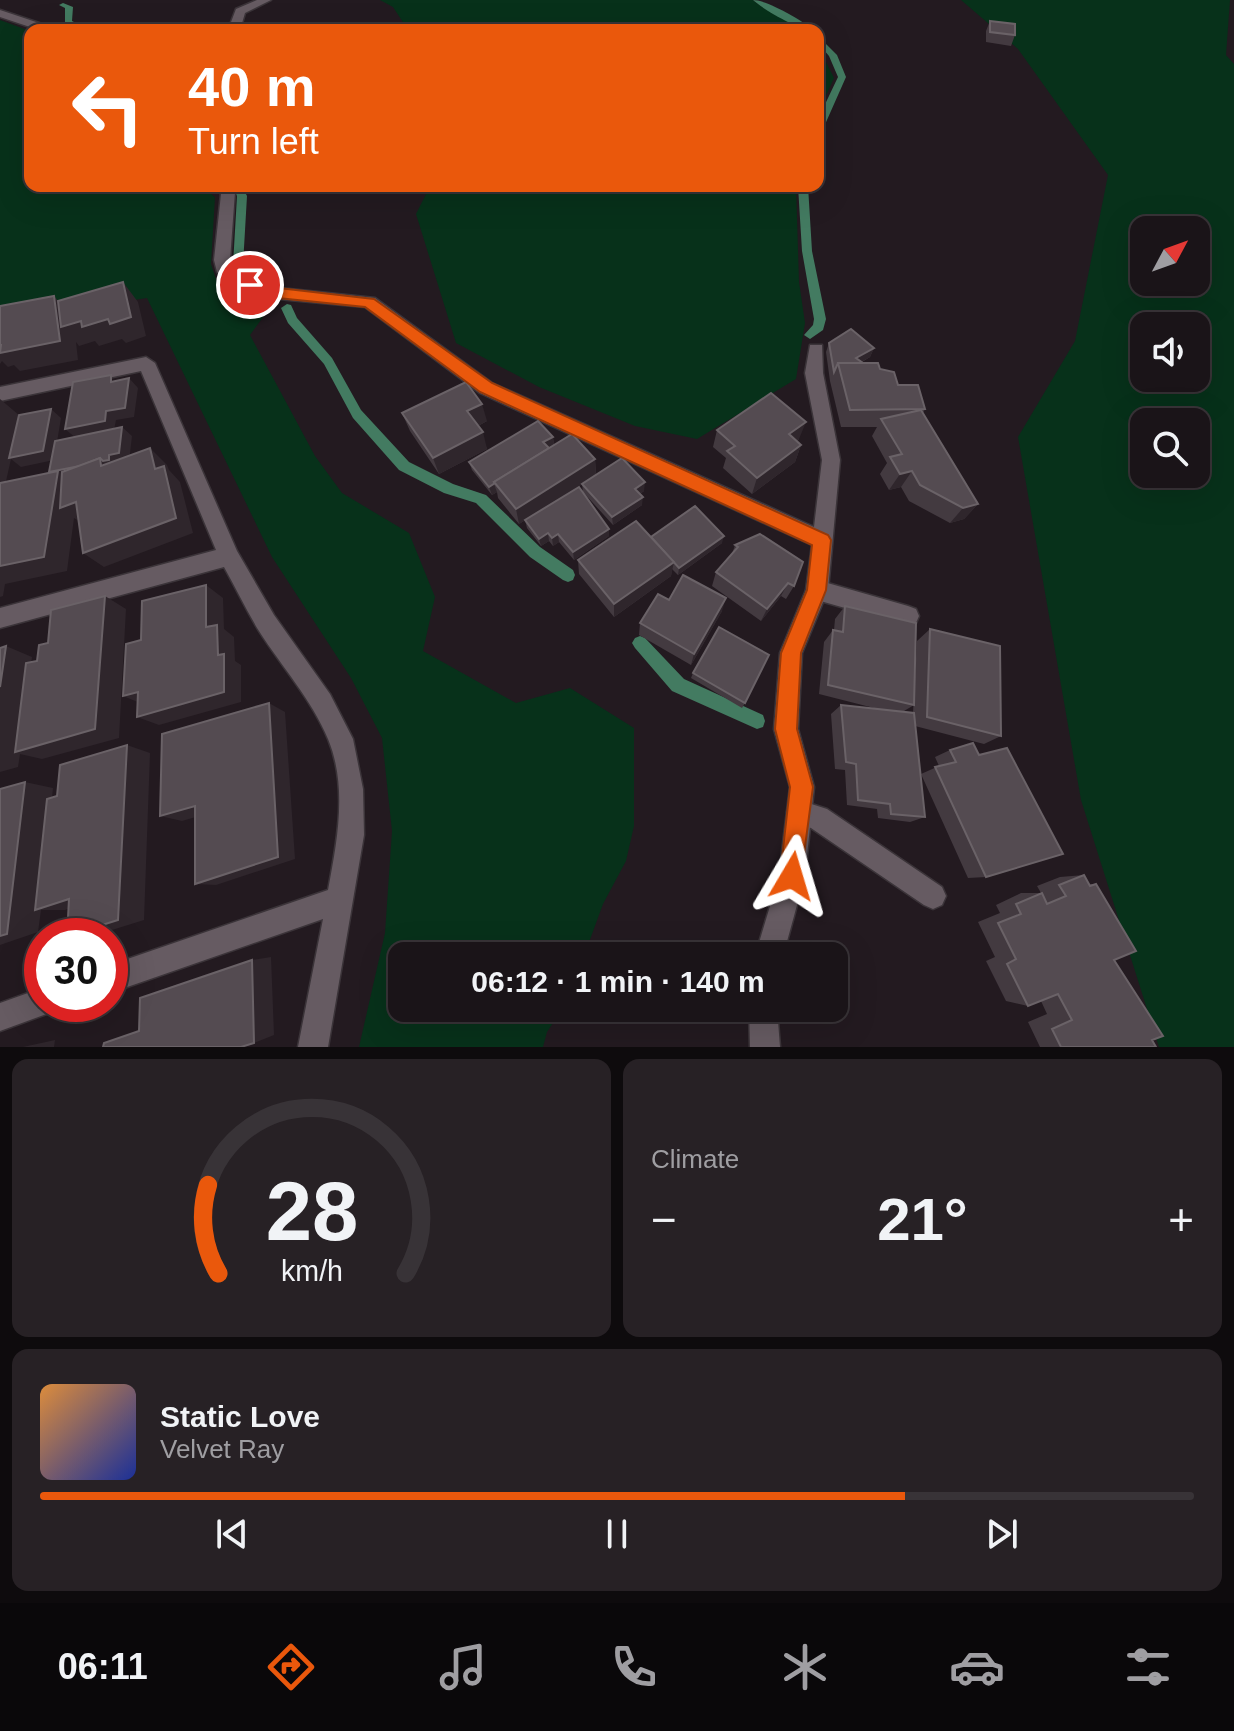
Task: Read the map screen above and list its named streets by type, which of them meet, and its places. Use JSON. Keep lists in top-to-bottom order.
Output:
{
  "north": "top right",
  "page": {
    "turn": ["40 m", "Turn left"],
    "limit": "30",
    "trip": "06:12 · 1 min · 140 m",
    "tile": "Climate",
    "heat": ["−", "21°", "+"],
    "song": ["Static Love", "Velvet Ray"],
    "tabs": "06:11",
    "gauge": ["28", "km/h"]
  }
}
